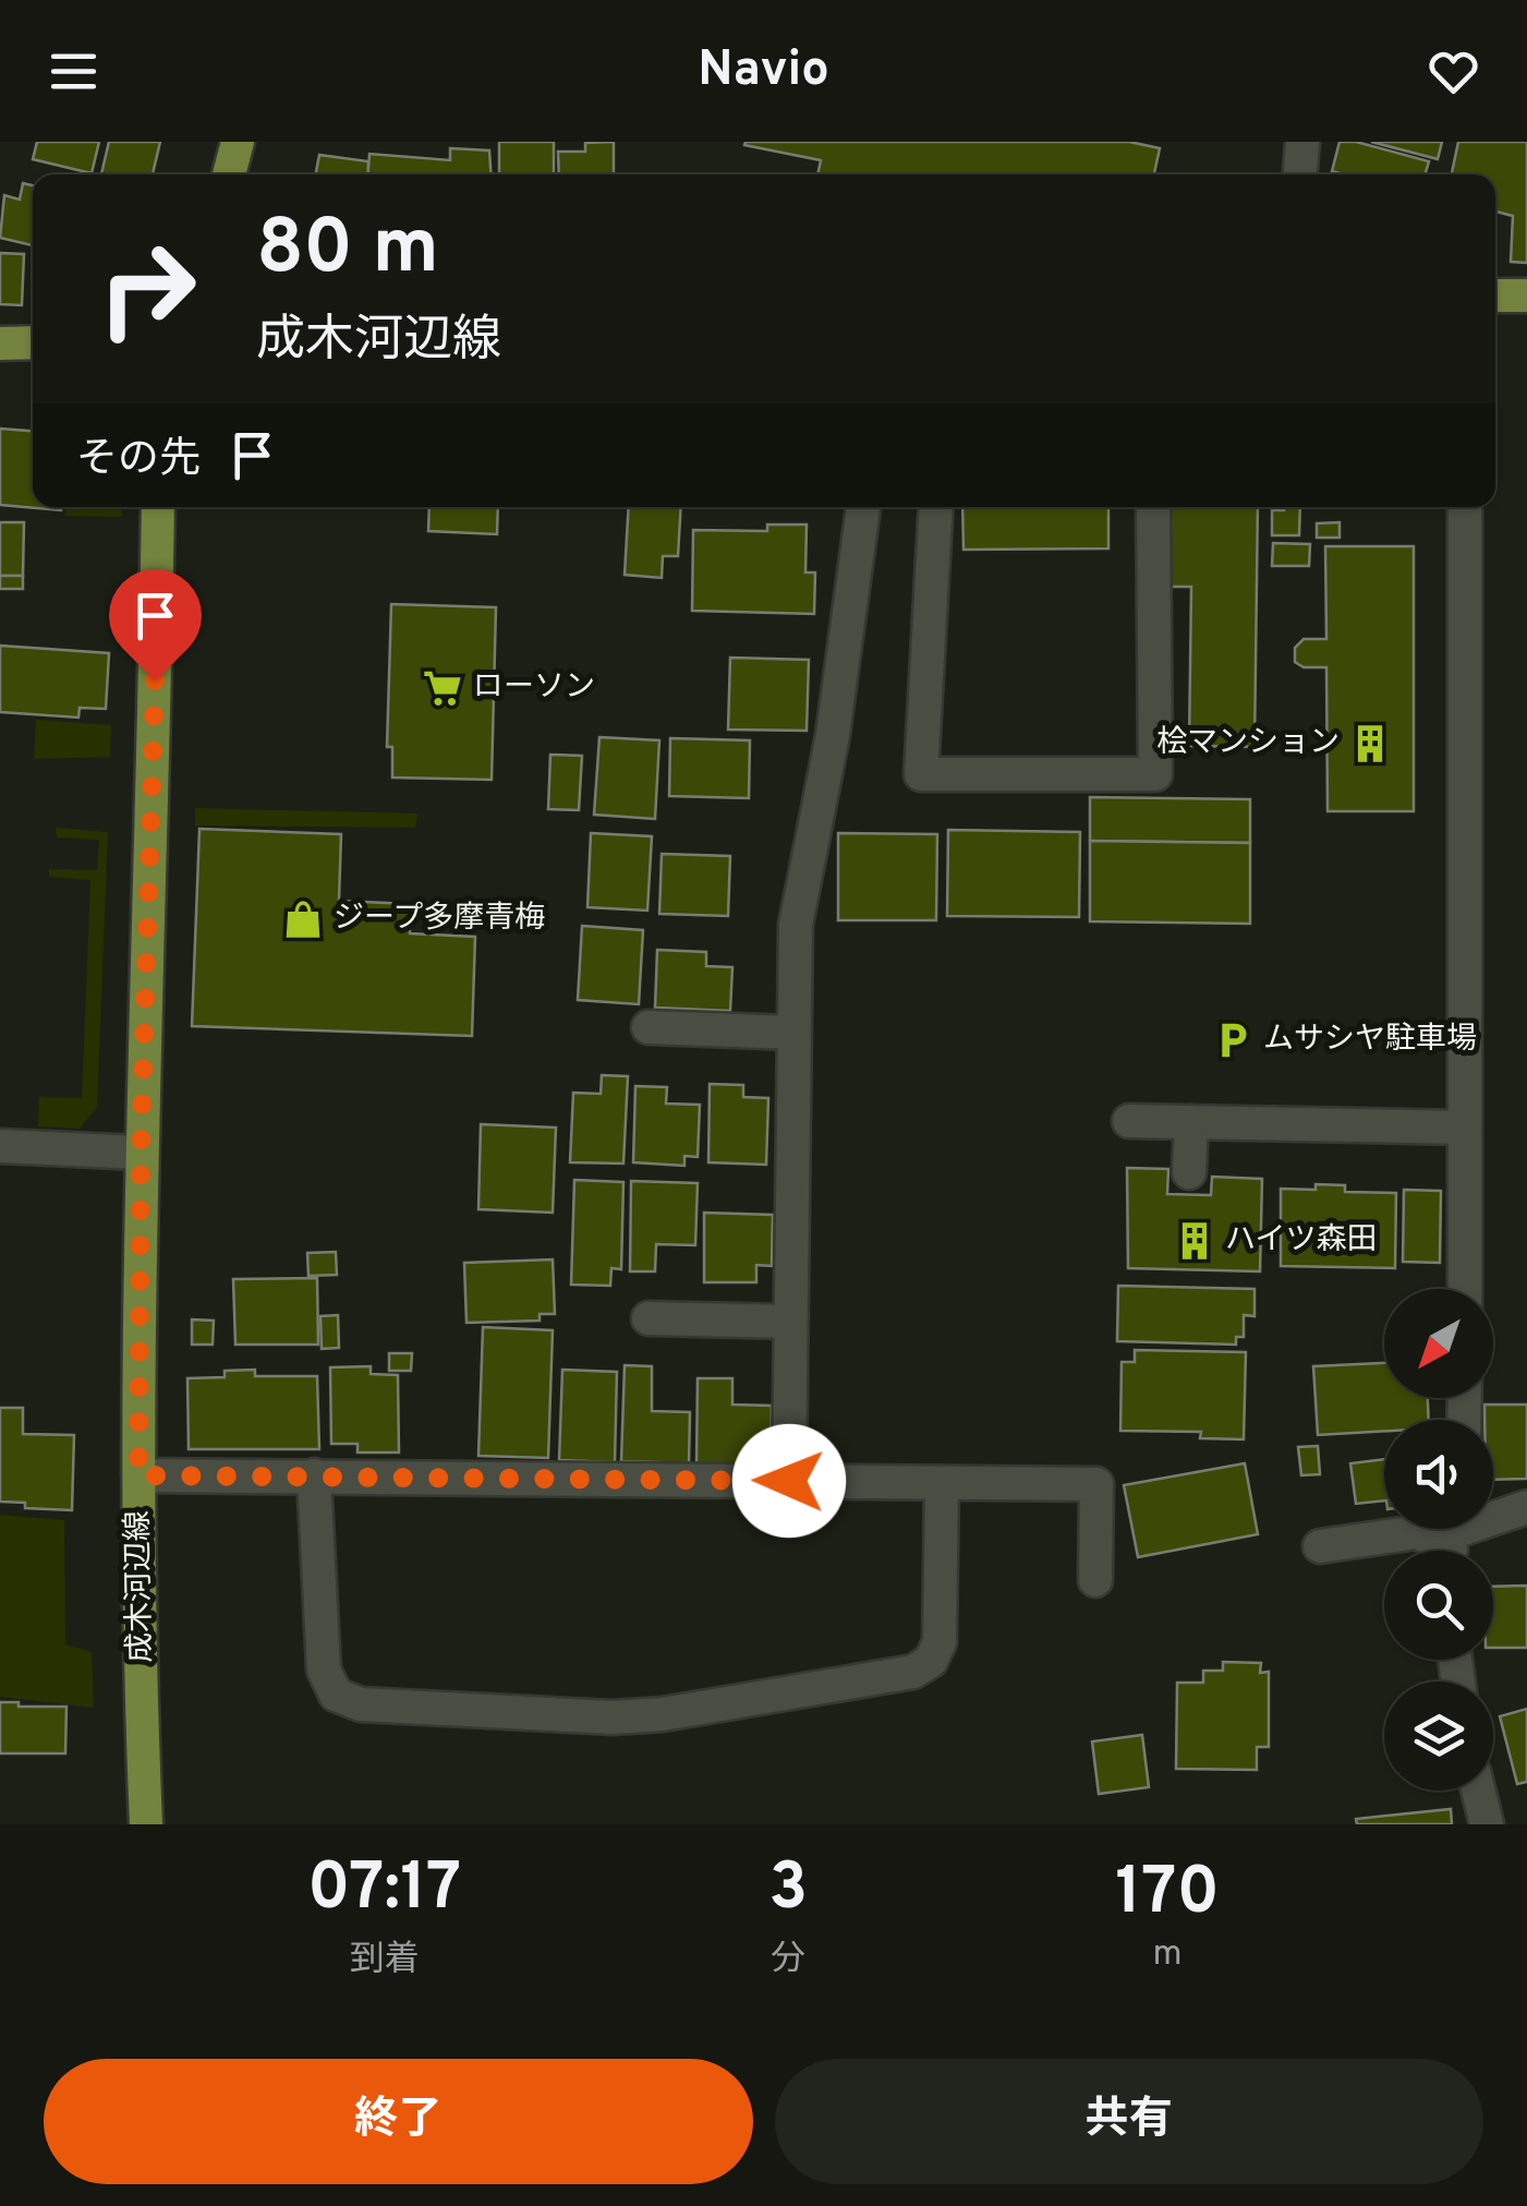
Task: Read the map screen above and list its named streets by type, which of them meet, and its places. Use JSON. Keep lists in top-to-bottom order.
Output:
{
  "streets": {
    "main road": ["成木河辺線"]
  },
  "places": {
    "supermarket": ["ローソン"],
    "building": ["桧マンション", "ハイツ森田"],
    "shop": ["ジープ多摩青梅"],
    "parking": ["ムサシヤ駐車場"]
  },
  "north": "bottom left",
  "page": {
    "header": "Navio",
    "turn": ["80 m", "成木河辺線"],
    "then": "その先",
    "eta": [
      "07:17",
      "到着",
      "3",
      "分",
      "170",
      "m"
    ],
    "buttons": ["終了", "共有"]
  }
}
